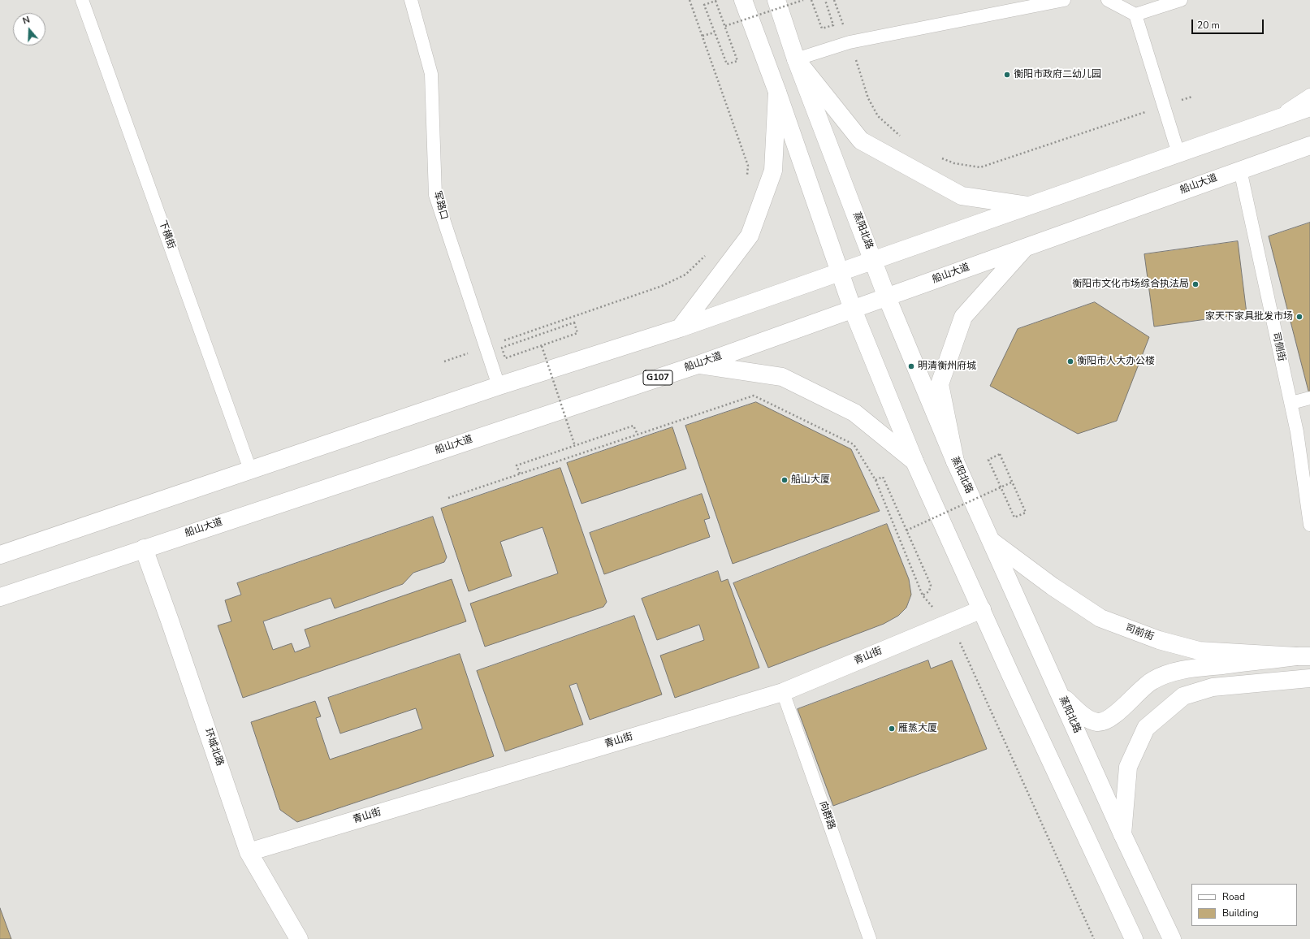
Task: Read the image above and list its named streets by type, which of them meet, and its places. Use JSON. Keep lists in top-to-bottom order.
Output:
{
  "streets": {
    "main road": [
      "船山大道",
      "蒸阳北路",
      "G107",
      "司前街",
      "青山街",
      "环城北路"
    ],
    "lane": [
      "军路口",
      "下横街",
      "司侧街",
      "向群路"
    ]
  },
  "crossings": [
    ["船山大道", "蒸阳北路"],
    ["船山大道", "司侧街"],
    ["船山大道", "环城北路"],
    ["蒸阳北路", "司前街"],
    ["青山街", "环城北路"],
    ["青山街", "向群路"]
  ],
  "places": [
    "衡阳市政府二幼儿园",
    "衡阳市文化市场综合执法局",
    "家天下家具批发市场",
    "衡阳市人大办公楼",
    "明清衡州府城",
    "船山大厦",
    "雁蒸大厦"
  ],
  "legend": ["Road", "Building"],
  "scale_bar": "20 m",
  "north": "top"
}
